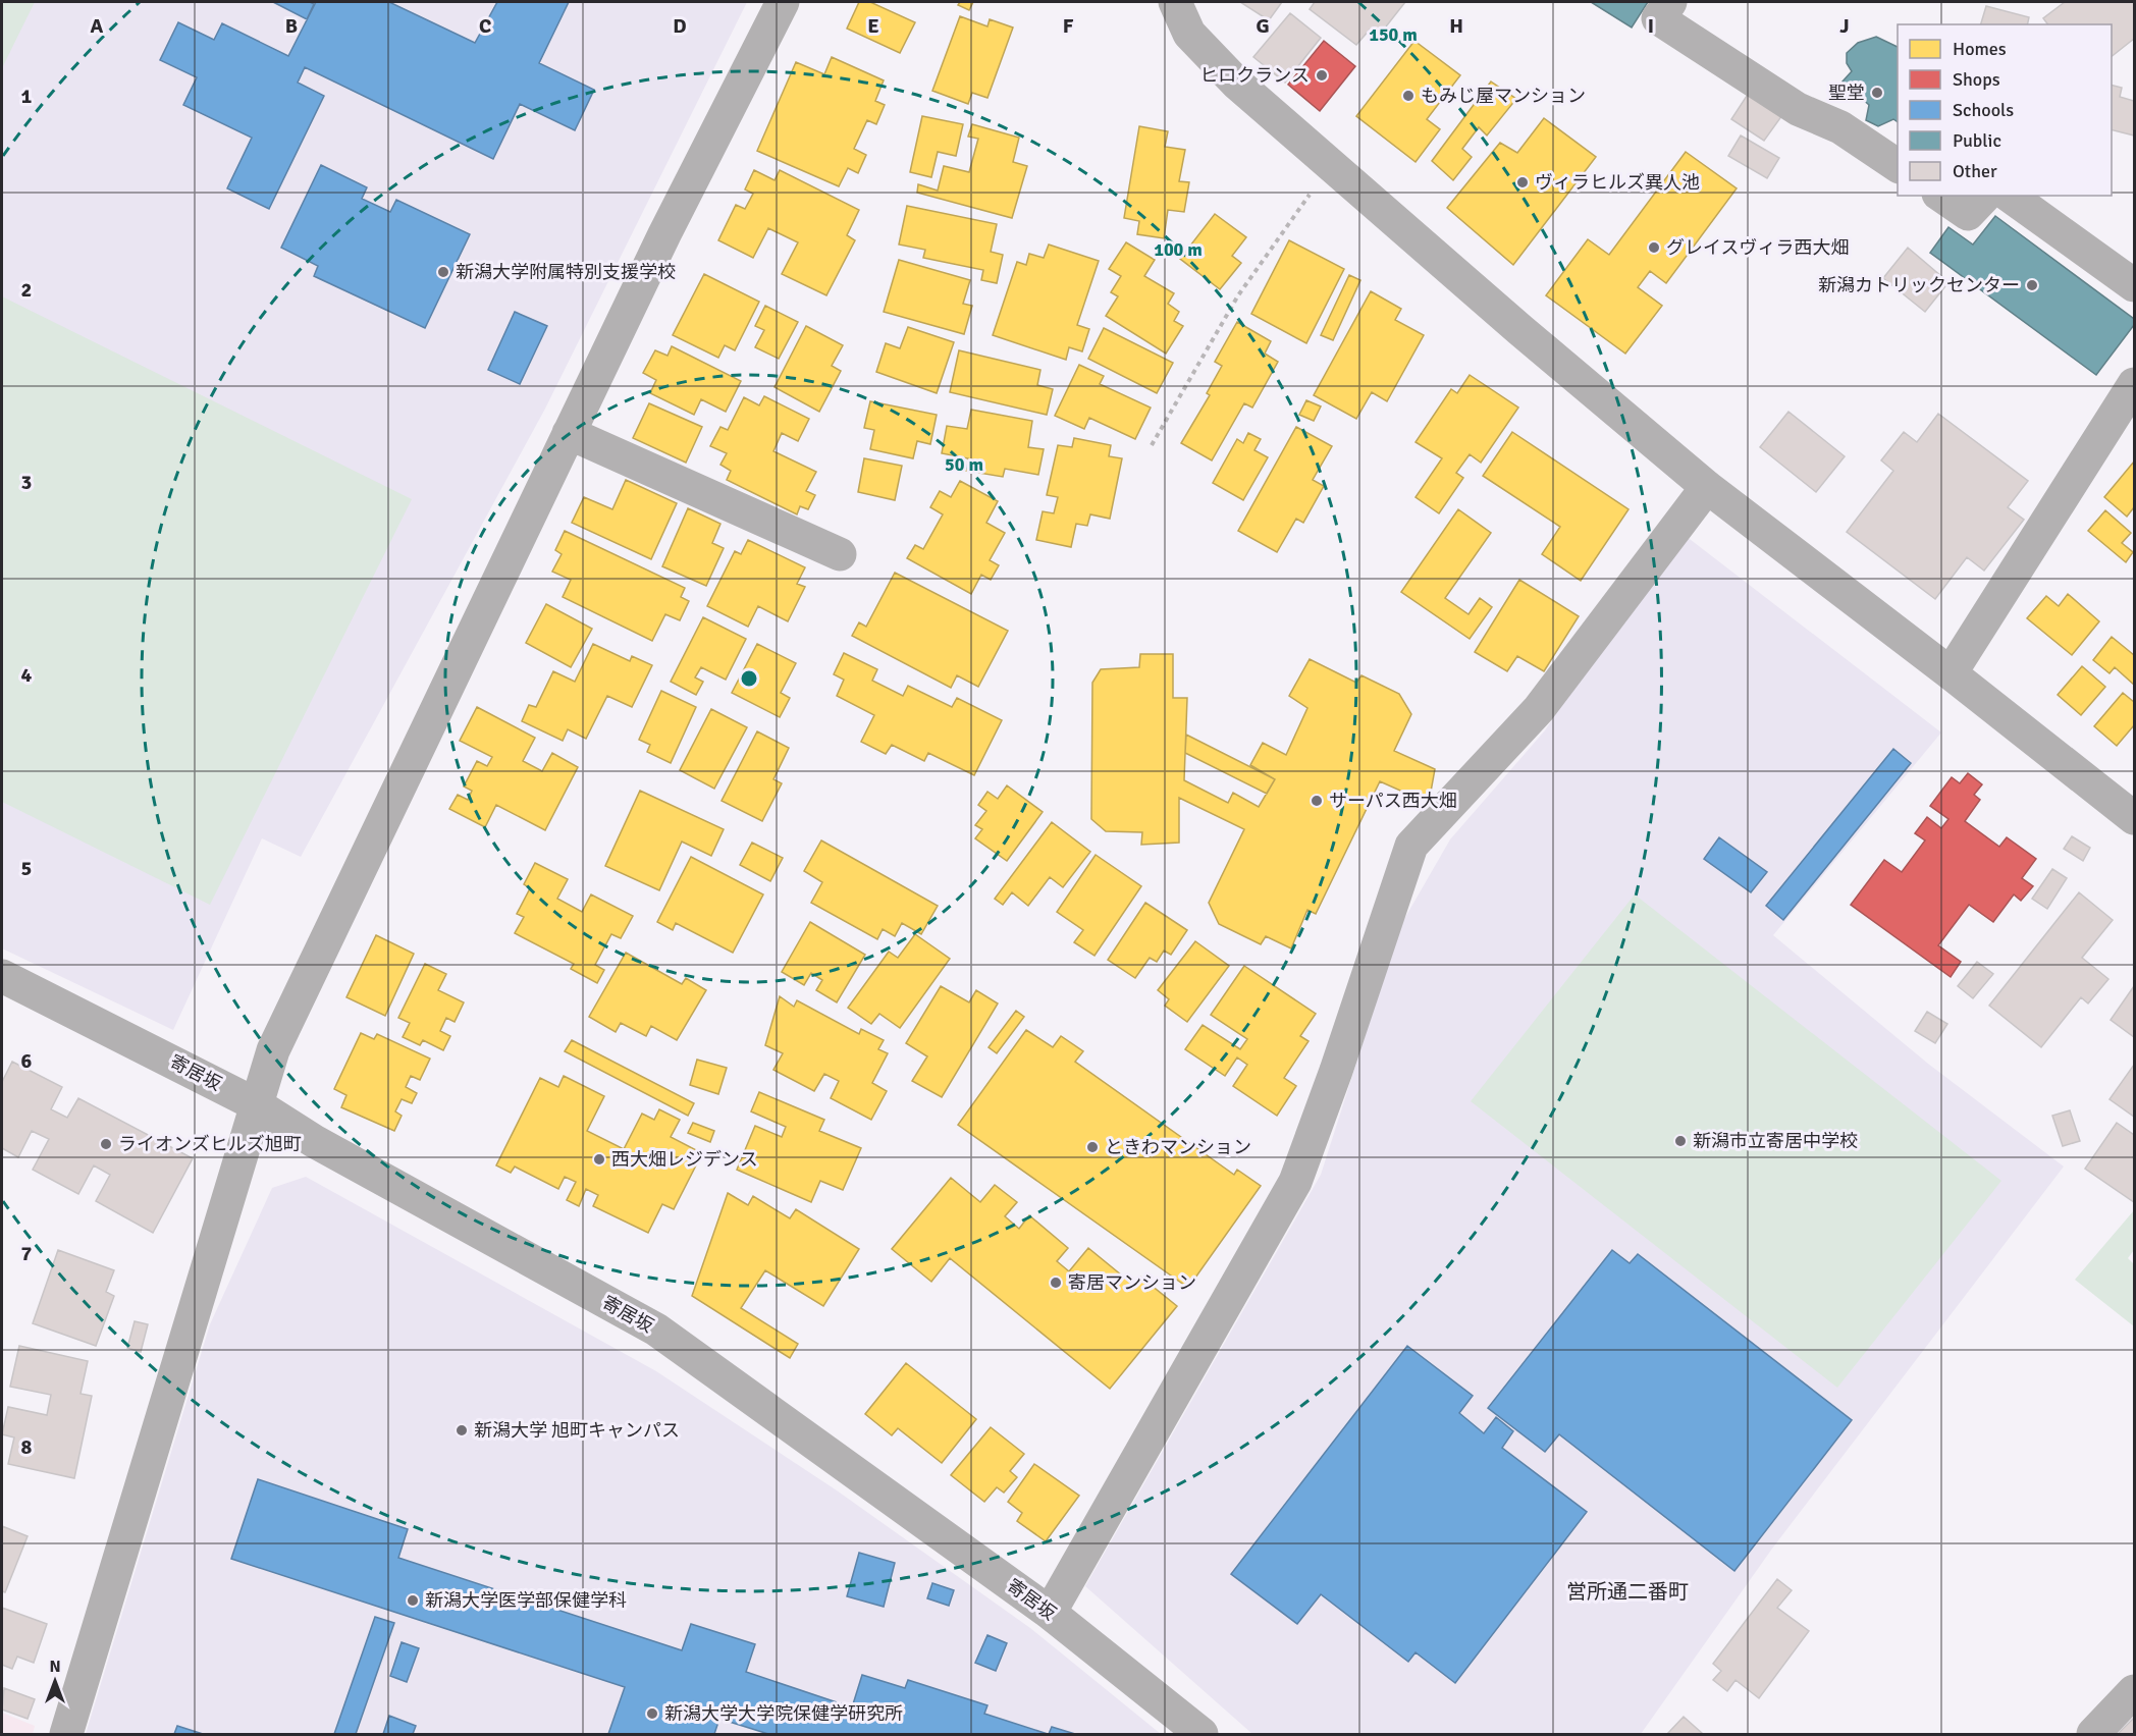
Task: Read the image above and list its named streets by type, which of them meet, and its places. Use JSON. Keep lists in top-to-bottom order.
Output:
{
  "streets": {
    "street": ["寄居坂"]
  },
  "districts": ["営所通二番町"],
  "places": [
    "ヒロクランス",
    "聖堂",
    "もみじ屋マンション",
    "ヴィラヒルズ異人池",
    "グレイスヴィラ西大畑",
    "新潟大学附属特別支援学校",
    "新潟カトリックセンター",
    "サーパス西大畑",
    "新潟市立寄居中学校",
    "ライオンズヒルズ旭町",
    "ときわマンション",
    "西大畑レジデンス",
    "寄居マンション",
    "新潟大学 旭町キャンパス",
    "新潟大学医学部保健学科",
    "新潟大学大学院保健学研究所"
  ],
  "legend": [
    "Homes",
    "Shops",
    "Schools",
    "Public",
    "Other"
  ],
  "north": "top",
  "grid": {
    "columns": [
      "A",
      "B",
      "C",
      "D",
      "E",
      "F",
      "G",
      "H",
      "I",
      "J"
    ],
    "rows": [
      "1",
      "2",
      "3",
      "4",
      "5",
      "6",
      "7",
      "8"
    ]
  },
  "rings": ["150 m", "100 m", "50 m"]
}
